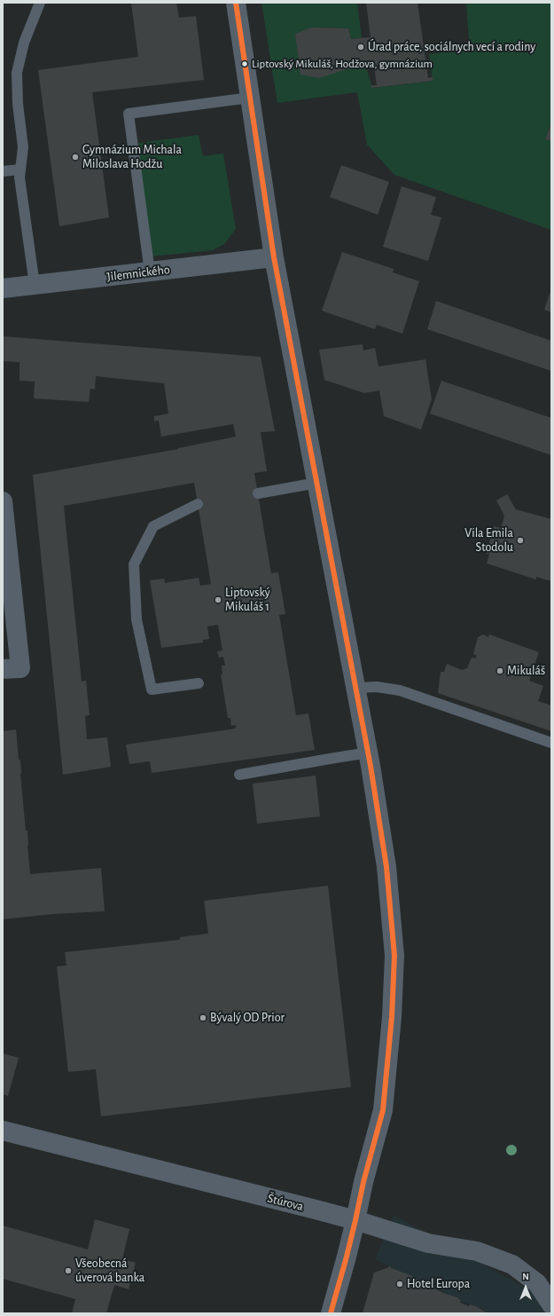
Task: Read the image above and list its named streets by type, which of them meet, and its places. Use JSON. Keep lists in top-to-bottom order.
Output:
{
  "streets": {
    "street": ["Jilemnického", "Štúrova"]
  },
  "places": [
    "Úrad práce, sociálnych vecí a rodiny",
    "Liptovský Mikuláš, Hodžova, gymnázium",
    "Gymnázium Michala Miloslava Hodžu",
    "Vila Emila Stodolu",
    "Liptovský Mikuláš 1",
    "Mikuláš",
    "Bývalý OD Prior",
    "Všeobecná úverová banka",
    "Hotel Europa"
  ],
  "north": "top"
}
